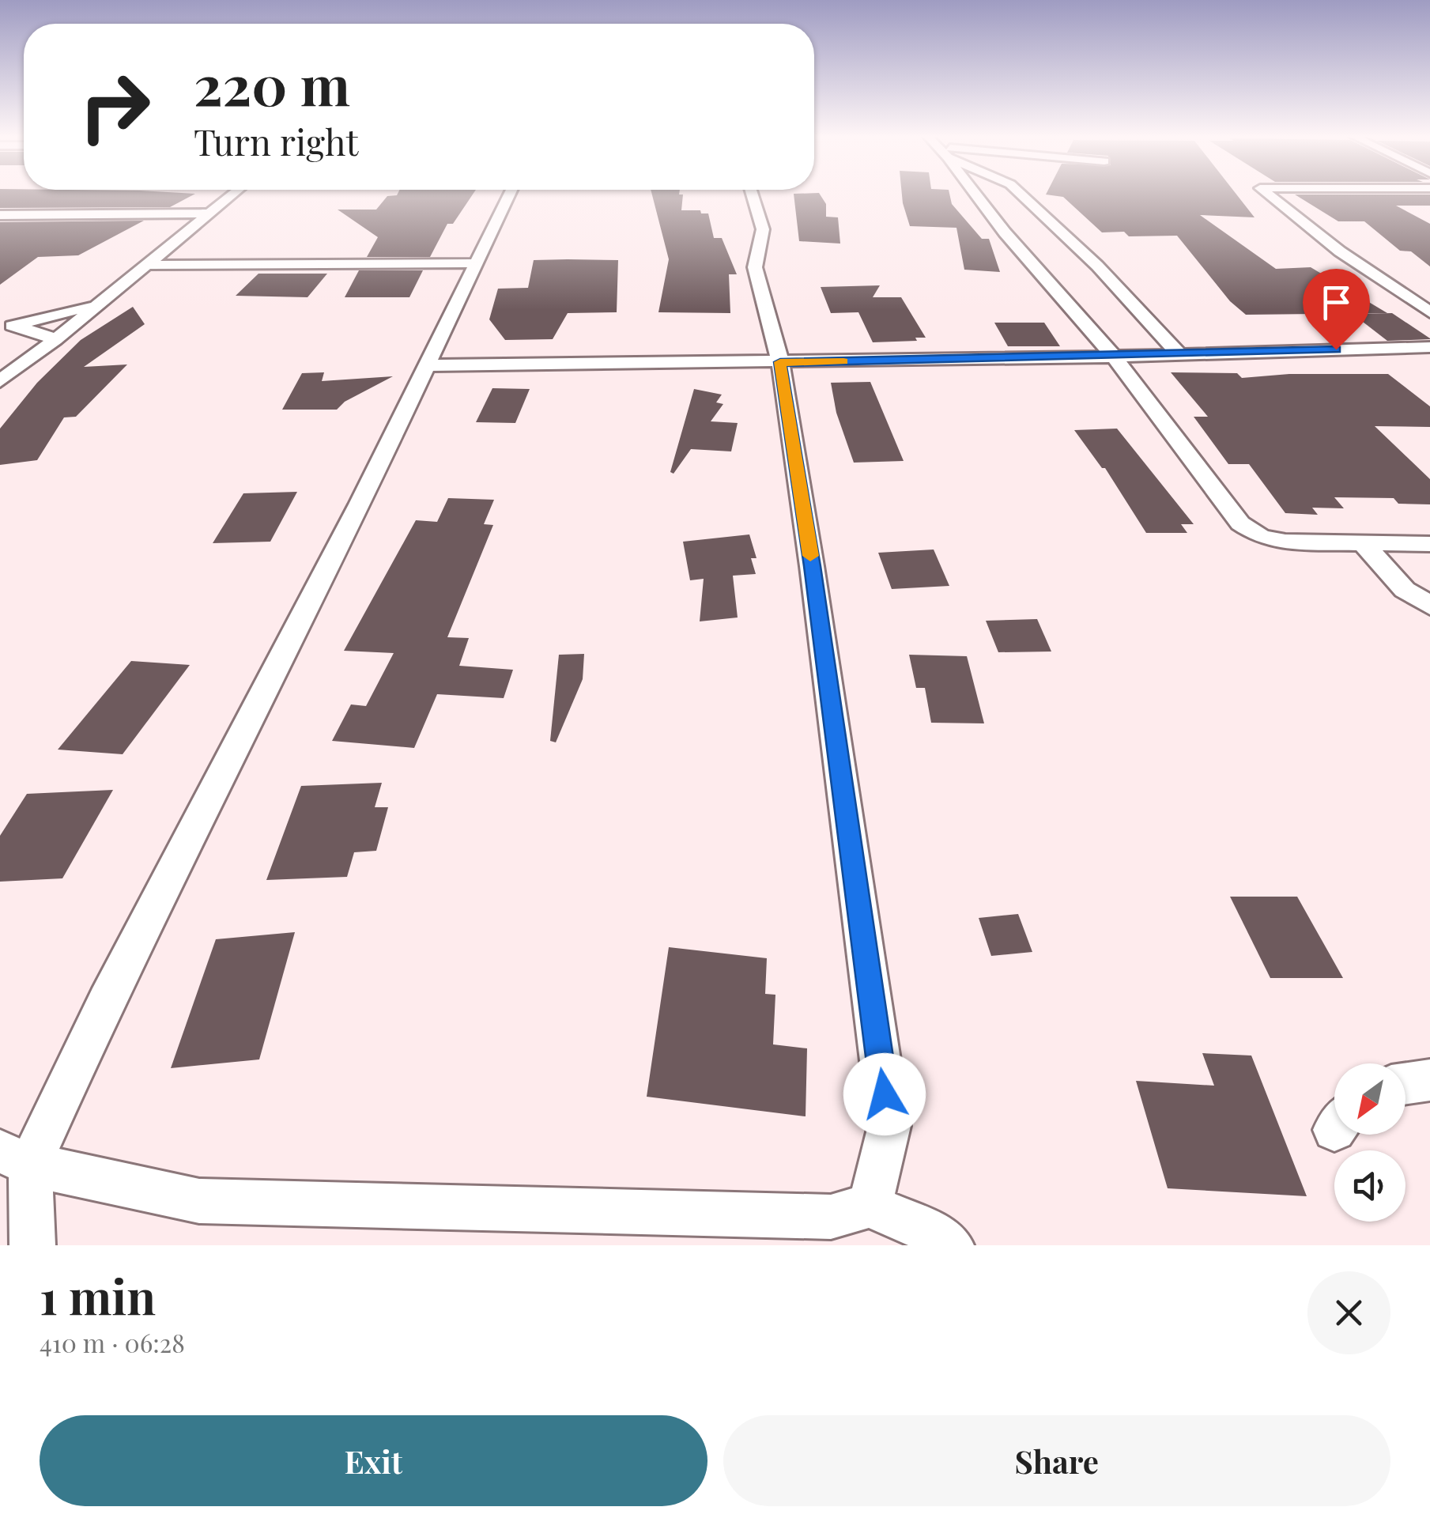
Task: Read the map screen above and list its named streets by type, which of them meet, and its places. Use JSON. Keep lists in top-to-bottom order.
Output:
{
  "north": "bottom left",
  "page": {
    "turn": ["220 m", "Turn right"],
    "heading": ["1 min", "410 m · 06:28"],
    "buttons": ["Exit", "Share"]
  }
}
